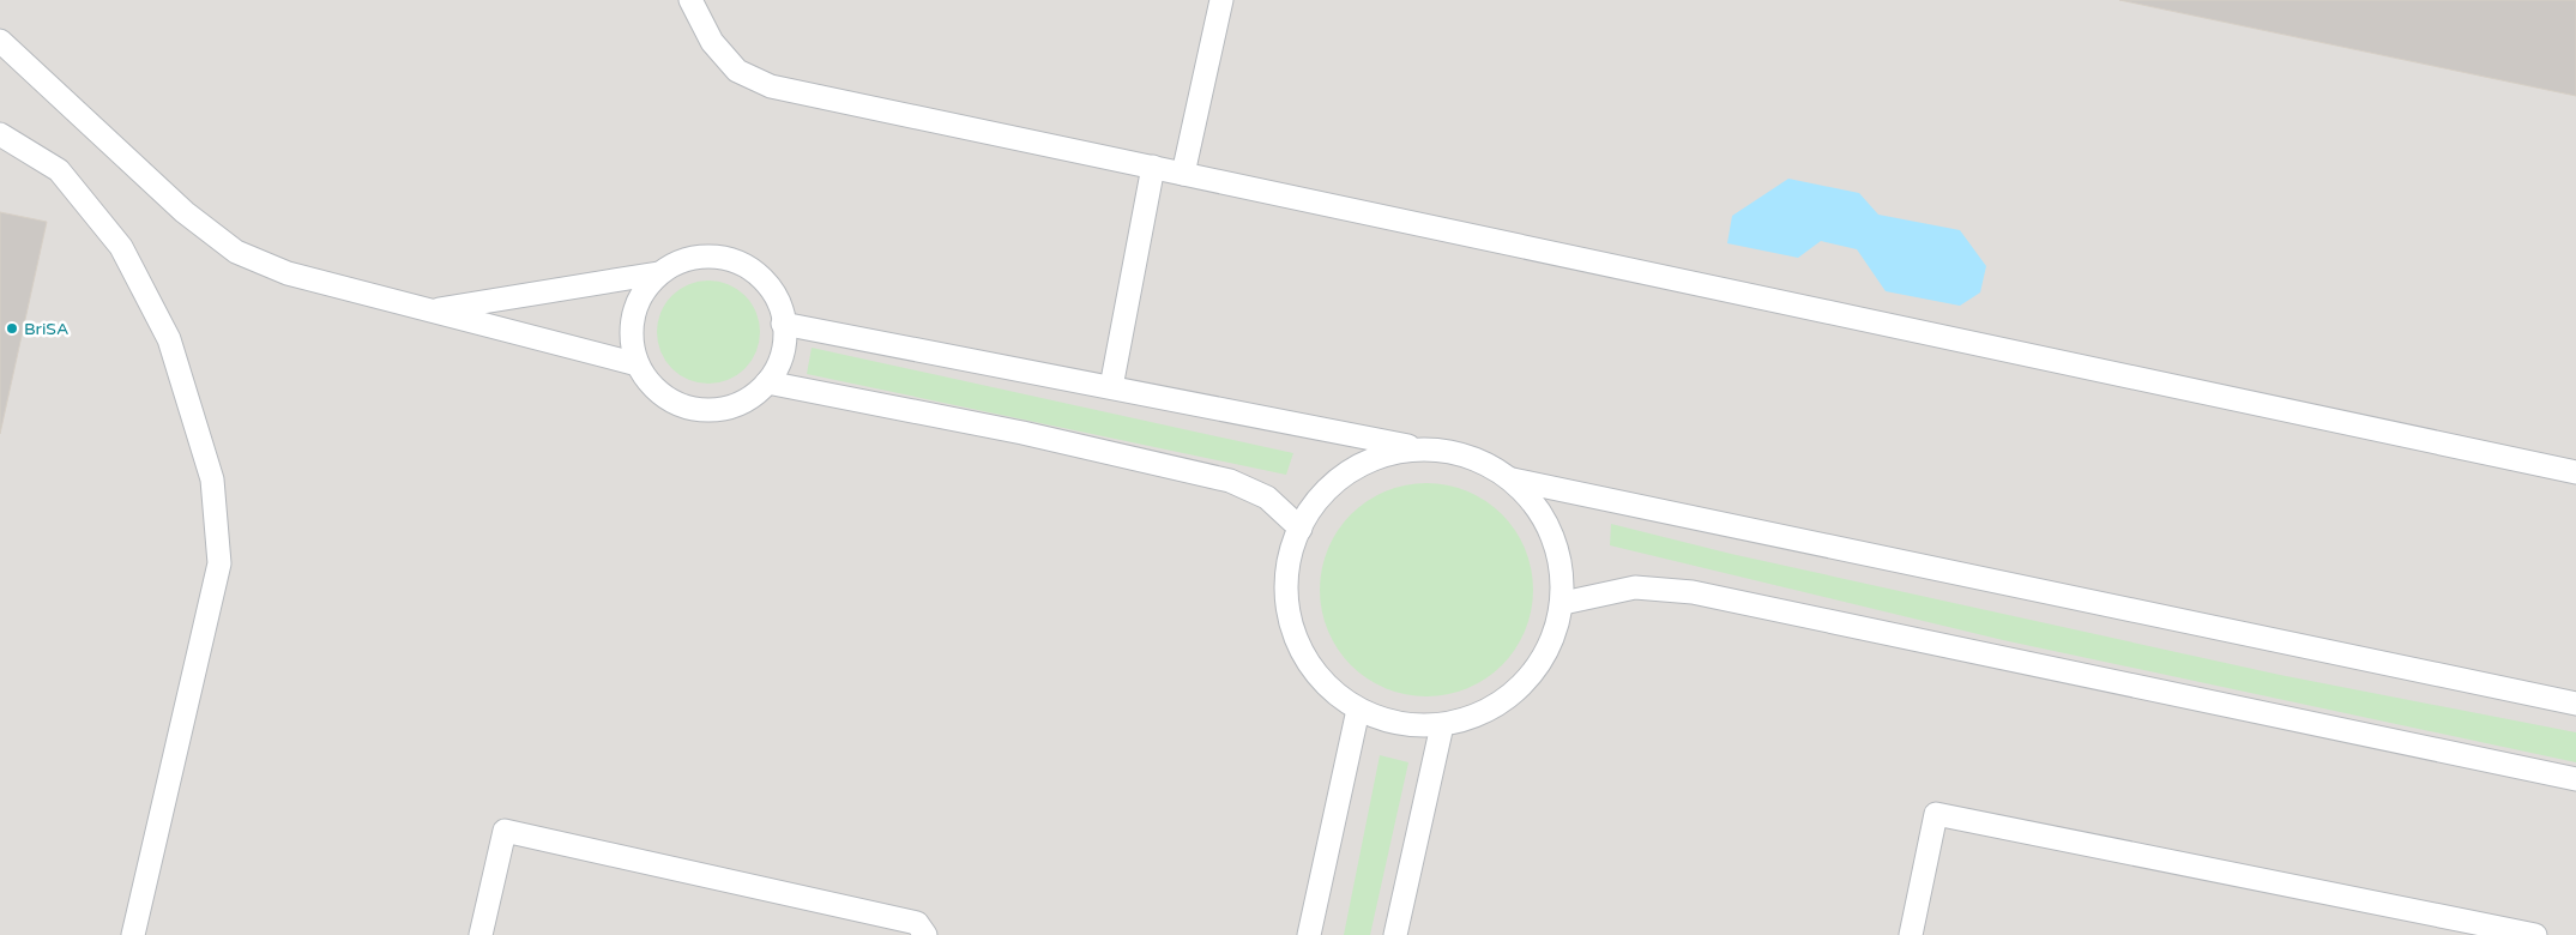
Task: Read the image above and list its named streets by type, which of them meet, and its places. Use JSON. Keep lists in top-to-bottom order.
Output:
{
  "places": ["BriSA"]
}
